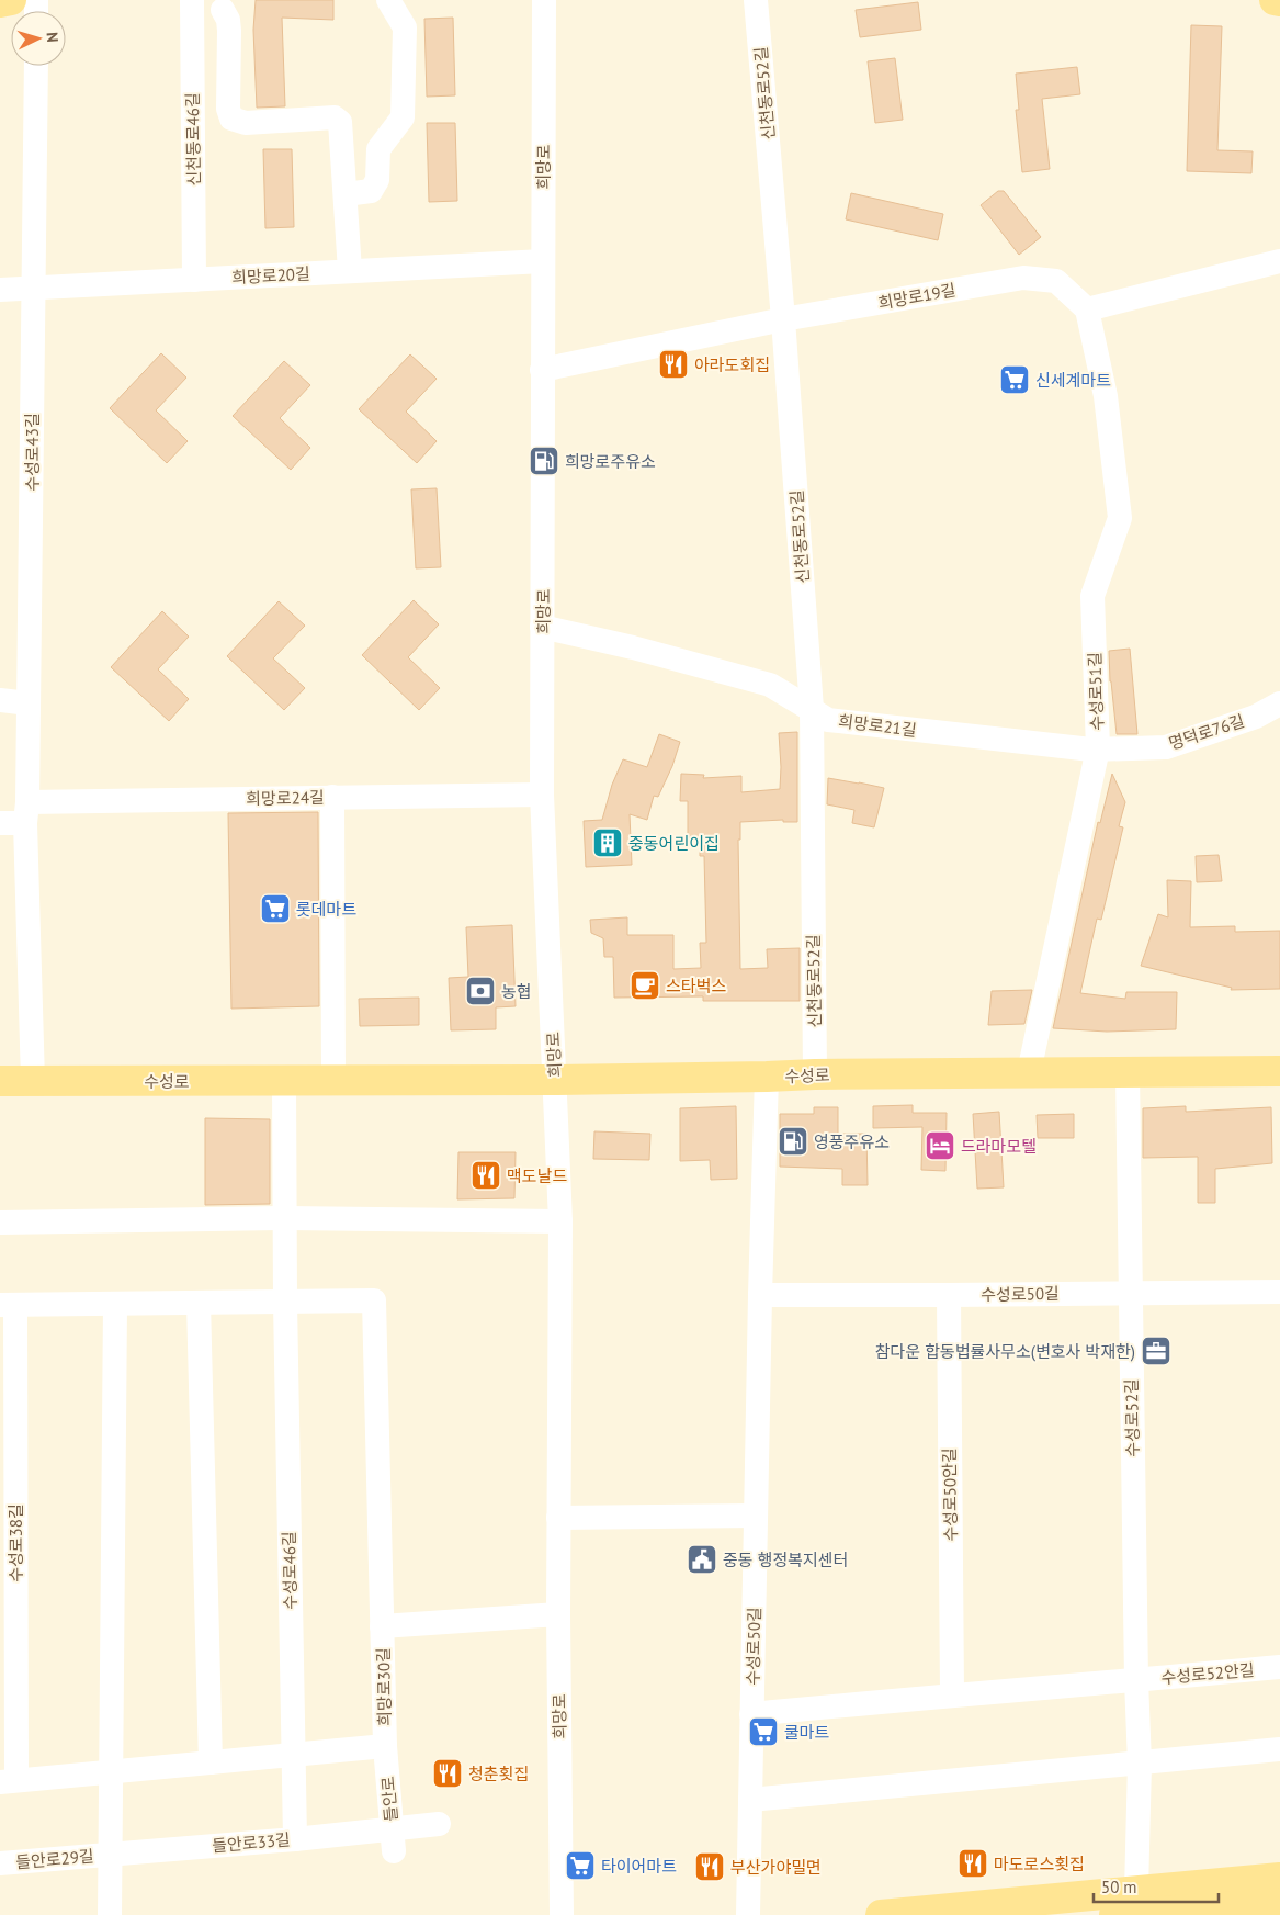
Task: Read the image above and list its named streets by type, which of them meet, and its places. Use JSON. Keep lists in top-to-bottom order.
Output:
{
  "streets": {
    "main road": ["수성로"],
    "street": [
      "신천동로52길",
      "신천동로46길",
      "희망로",
      "희망로20길",
      "희망로19길",
      "수성로43길",
      "수성로51길",
      "희망로21길",
      "명덕로76길",
      "희망로24길",
      "수성로50길",
      "수성로52길",
      "수성로50안길",
      "수성로38길",
      "수성로46길",
      "수성로52안길",
      "희망로30길",
      "들안로",
      "들안로33길",
      "들안로29길"
    ]
  },
  "crossings": [
    ["신천동로52길", "희망로19길"],
    ["신천동로52길", "희망로21길"],
    ["신천동로52길", "수성로"],
    ["신천동로46길", "희망로20길"],
    ["희망로", "희망로20길"],
    ["희망로", "희망로19길"],
    ["희망로", "희망로21길"],
    ["희망로", "희망로24길"],
    ["희망로", "수성로"],
    ["희망로", "희망로30길"],
    ["희망로20길", "수성로43길"],
    ["희망로19길", "수성로51길"],
    ["수성로43길", "희망로24길"],
    ["수성로43길", "수성로"],
    ["수성로51길", "희망로21길"],
    ["수성로51길", "명덕로76길"],
    ["수성로51길", "수성로"],
    ["희망로21길", "명덕로76길"],
    ["수성로", "수성로50길"],
    ["수성로", "수성로52길"],
    ["수성로", "수성로46길"],
    ["수성로50길", "수성로52길"],
    ["수성로50길", "수성로50안길"],
    ["수성로52길", "수성로52안길"],
    ["수성로38길", "수성로46길"],
    ["수성로46길", "희망로30길"],
    ["수성로46길", "들안로33길"],
    ["희망로30길", "들안로"],
    ["들안로", "들안로33길"],
    ["들안로33길", "들안로29길"]
  ],
  "places": {
    "restaurant": [
      "아라도회집",
      "맥도날드",
      "청춘횟집",
      "마도로스횟집",
      "부산가야밀면"
    ],
    "supermarket": [
      "신세계마트",
      "롯데마트",
      "쿨마트",
      "타이어마트"
    ],
    "fuel station": ["희망로주유소", "영풍주유소"],
    "building": ["중동어린이집"],
    "cafe": ["스타벅스"],
    "bank": ["농협"],
    "hotel": ["드라마모텔"],
    "office": ["참다운 합동법률사무소(변호사 박재한)"],
    "public building": ["중동 행정복지센터"]
  },
  "scale_bar": "50 m",
  "north": "right"
}
